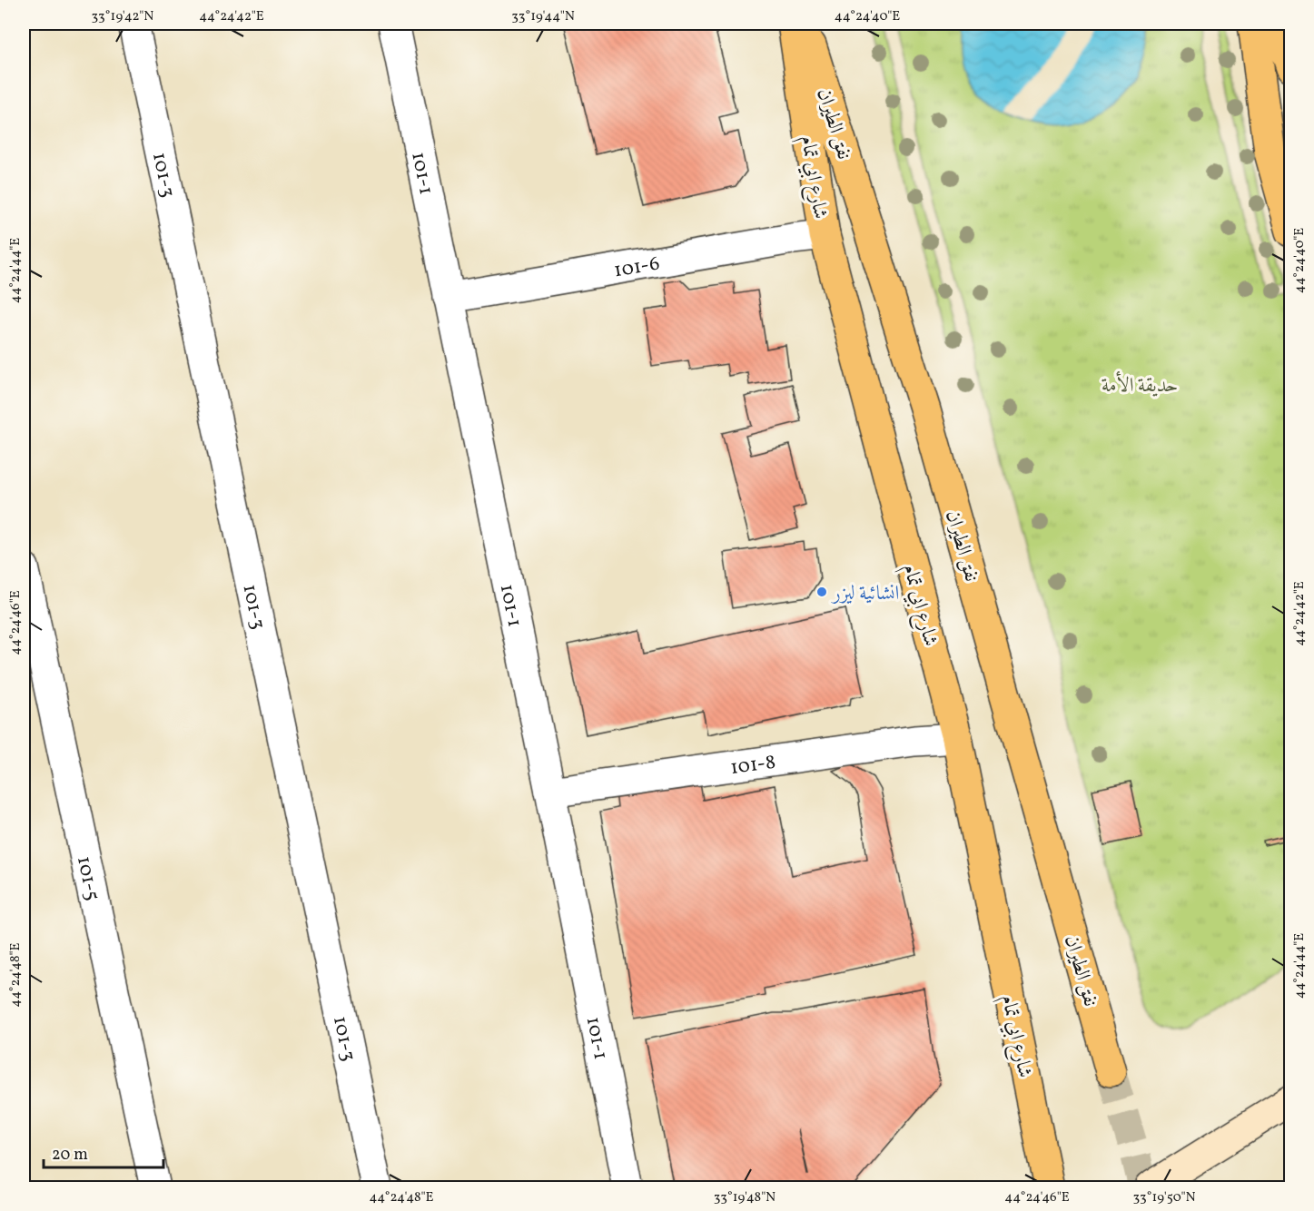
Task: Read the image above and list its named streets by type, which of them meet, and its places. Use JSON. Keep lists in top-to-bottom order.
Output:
{
  "streets": {
    "main road": ["نفق الطيران", "شارع ابي تمام"],
    "street": [
      "101-3",
      "101-1",
      "101-6",
      "101-8",
      "101-5"
    ]
  },
  "crossings": [
    ["101-1", "101-6"],
    ["101-1", "101-8"],
    ["شارع ابي تمام", "101-6"],
    ["شارع ابي تمام", "101-8"]
  ],
  "parks": ["حديقة الأمة"],
  "places": ["انشائية ليزر"],
  "scale_bar": "20 m",
  "coordinates": [
    "33°19'42\"N",
    "44°24'42\"E",
    "33°19'44\"N",
    "44°24'40\"E",
    "44°24'44\"E",
    "44°24'46\"E",
    "44°24'48\"E",
    "33°19'48\"N",
    "33°19'50\"N"
  ]
}
